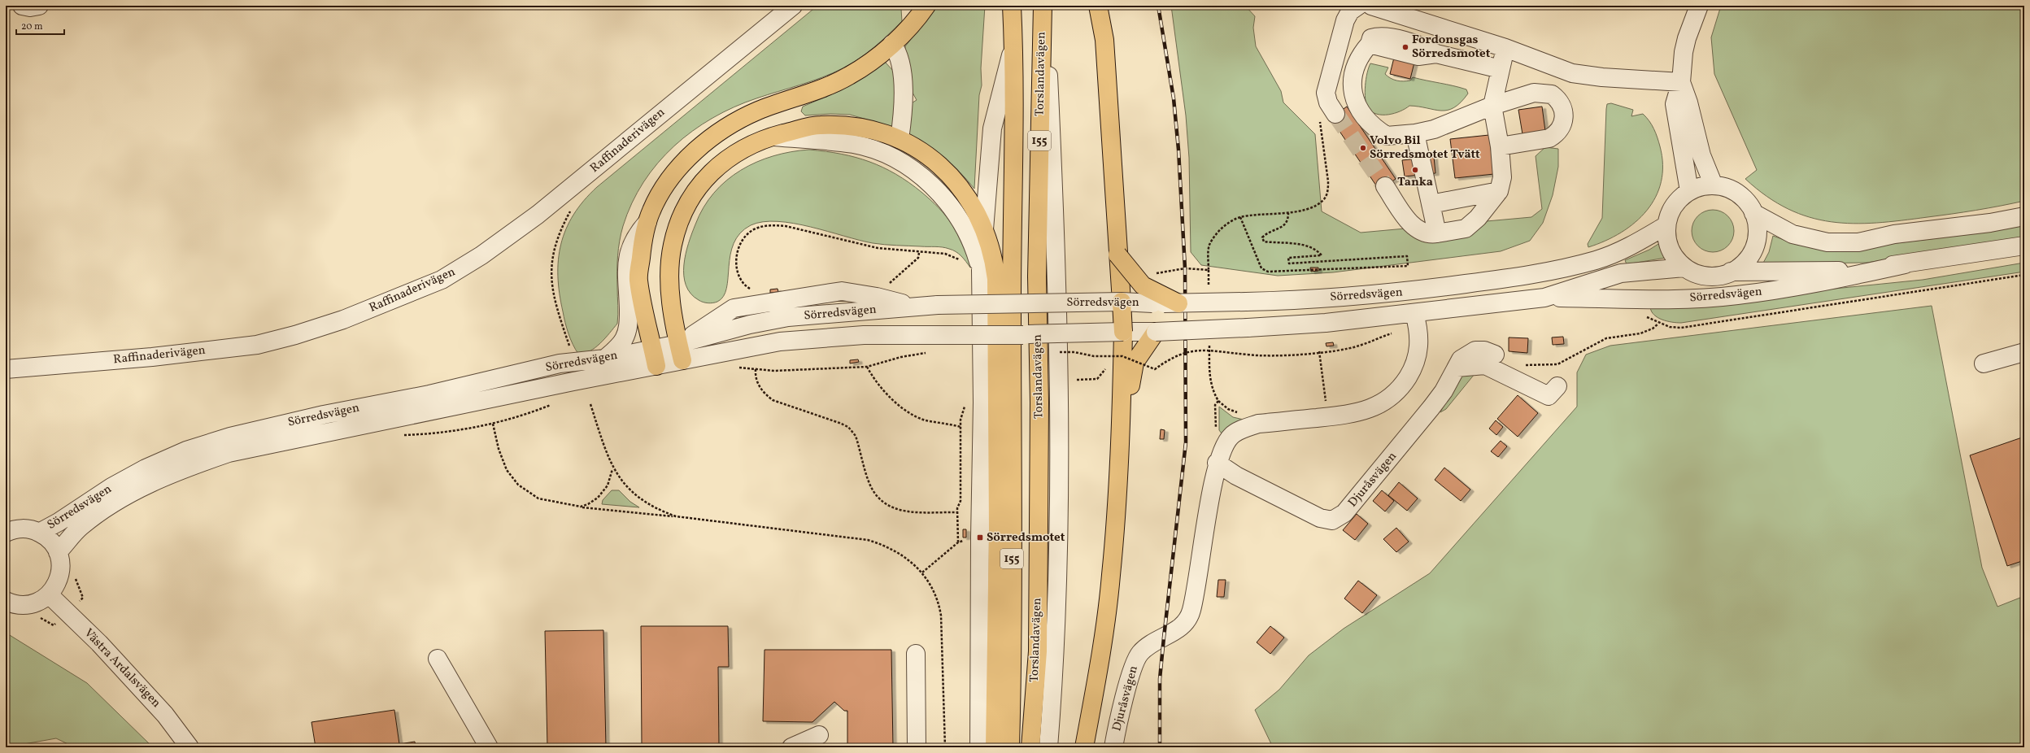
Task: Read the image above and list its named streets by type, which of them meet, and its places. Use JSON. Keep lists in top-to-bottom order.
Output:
{
  "streets": {
    "main road": ["Torslandavägen", "155"],
    "street": [
      "Raffinaderivägen",
      "Sörredsvägen",
      "Djuråsvägen",
      "Västra Ardalsvägen"
    ]
  },
  "crossings": [
    ["Sörredsvägen", "Djuråsvägen"]
  ],
  "places": {
    "other": ["Fordonsgas Sörredsmotet", "Volvo Bil Sörredsmotet Tvätt", "Tanka"],
    "transit": ["Sörredsmotet"]
  },
  "scale_bar": "20 m"
}
